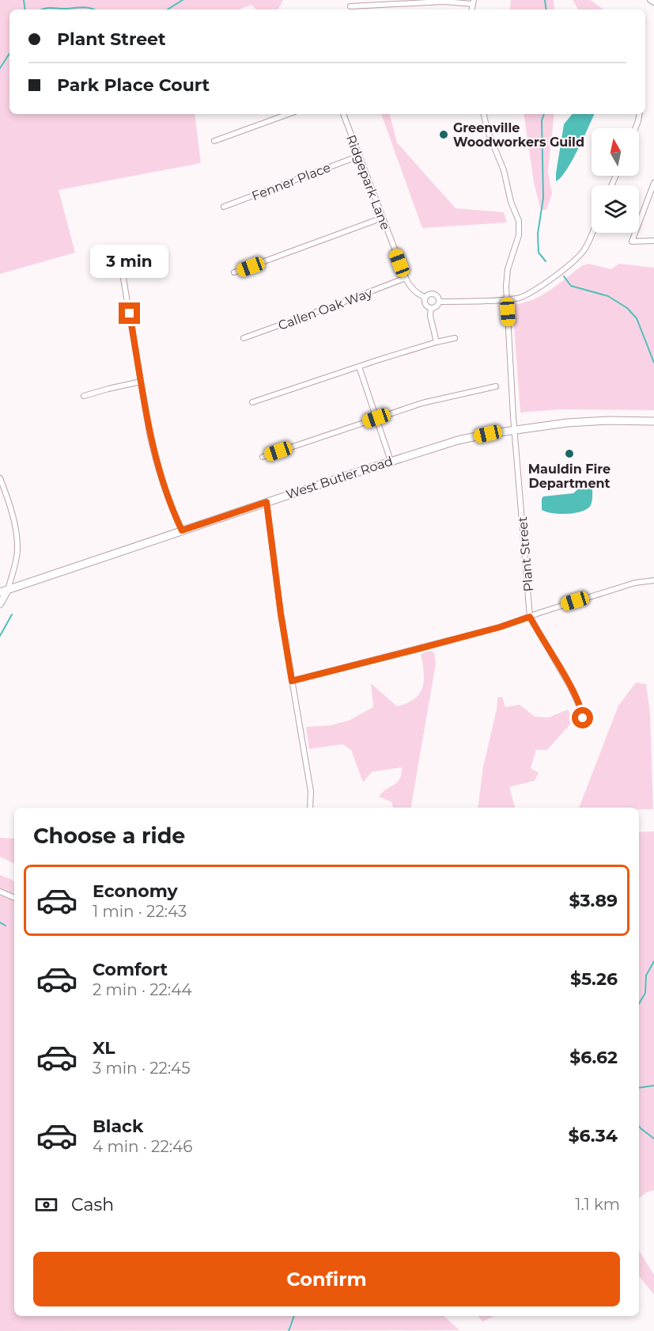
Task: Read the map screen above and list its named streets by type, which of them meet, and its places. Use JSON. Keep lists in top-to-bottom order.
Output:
{
  "streets": {
    "main road": ["West Butler Road"],
    "street": [
      "Fenner Place",
      "Ridgepark Lane",
      "Callen Oak Way",
      "Plant Street"
    ]
  },
  "crossings": [
    ["Fenner Place", "Ridgepark Lane"],
    ["Ridgepark Lane", "Callen Oak Way"],
    ["West Butler Road", "Plant Street"]
  ],
  "places": ["Greenville Woodworkers Guild", "Mauldin Fire Department"],
  "north": "top",
  "page": {
    "banner": ["Plant Street", "Park Place Court"],
    "bubble": "3 min",
    "heading": "Choose a ride",
    "list": [
      {
        "name": "Economy",
        "note": "1 min · 22:43",
        "value": "$3.89"
      },
      {
        "name": "Comfort",
        "note": "2 min · 22:44",
        "value": "$5.26"
      },
      {
        "name": "XL",
        "note": "3 min · 22:45",
        "value": "$6.62"
      },
      {
        "name": "Black",
        "note": "4 min · 22:46",
        "value": "$6.34"
      }
    ],
    "pay": ["Cash", "1.1 km"],
    "buttons": "Confirm"
  }
}
